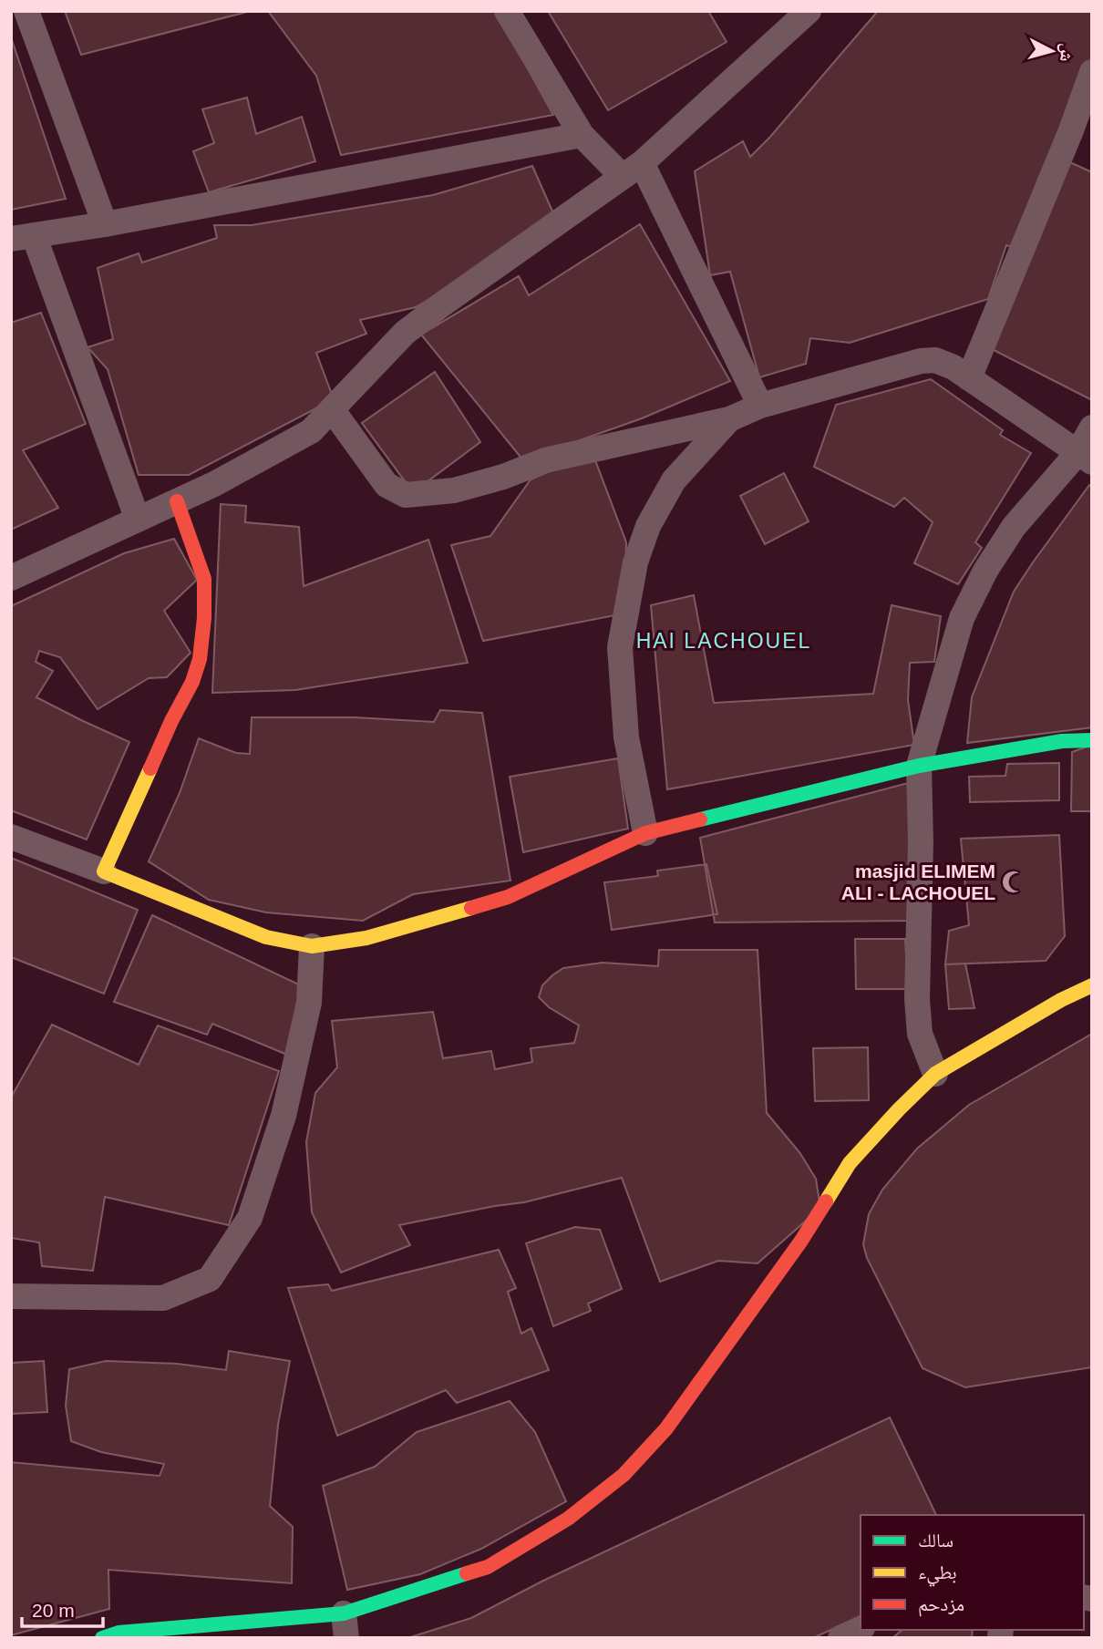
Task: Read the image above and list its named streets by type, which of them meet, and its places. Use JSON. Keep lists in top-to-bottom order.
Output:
{
  "districts": ["HAI LACHOUEL"],
  "places": {
    "mosque": ["masjid ELIMEM ALI - LACHOUEL"]
  },
  "legend": ["سالك", "بطيء", "مزدحم"],
  "scale_bar": "20 m",
  "north": "right"
}
